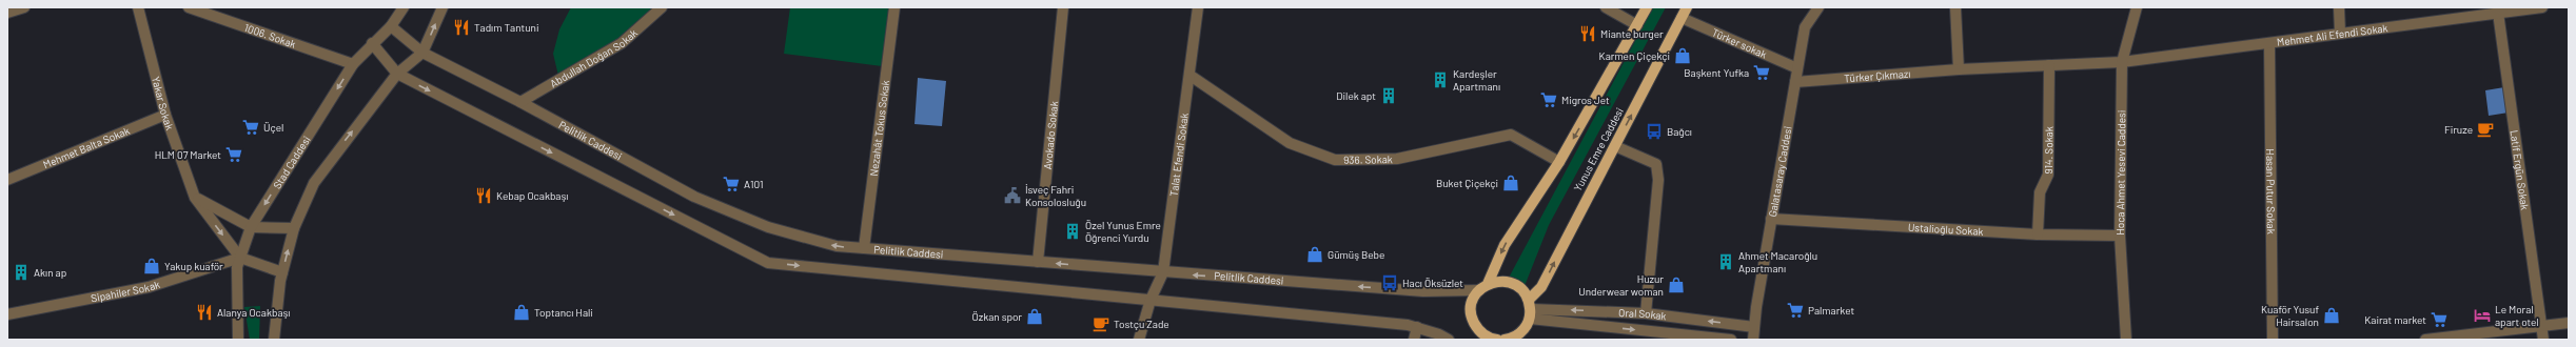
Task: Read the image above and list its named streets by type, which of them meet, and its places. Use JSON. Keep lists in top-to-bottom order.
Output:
{
  "streets": {
    "main road": ["Yunus Emre Caddesi"],
    "street": [
      "Mehmet Ali Efendi Sokak",
      "1006. Sokak",
      "Türker sokak",
      "Abdullah Doğan Sokak",
      "Türker Çıkmazı",
      "Yakar Sokak",
      "Nezahât Tokus Sokak",
      "Avokado Sokak",
      "Pelitlik Caddesi",
      "Mehmet Balta Sokak",
      "914. Sokak",
      "Talat Efendi Sokak",
      "936. Sokak",
      "Stad Caddesi",
      "Latif Ergün Sokak",
      "Galatasaray Caddesi",
      "Hoca Ahmet Yesevi Caddesi",
      "Hasan Putur Sokak",
      "Ustalioğlu Sokak",
      "Sipahiler Sokak",
      "Oral Sokak"
    ]
  },
  "crossings": [
    ["Mehmet Ali Efendi Sokak", "Türker Çıkmazı"],
    ["Mehmet Ali Efendi Sokak", "Latif Ergün Sokak"],
    ["Mehmet Ali Efendi Sokak", "Hoca Ahmet Yesevi Caddesi"],
    ["Mehmet Ali Efendi Sokak", "Hasan Putur Sokak"],
    ["1006. Sokak", "Stad Caddesi"],
    ["Türker sokak", "Yunus Emre Caddesi"],
    ["Türker sokak", "Galatasaray Caddesi"],
    ["Abdullah Doğan Sokak", "Pelitlik Caddesi"],
    ["Türker Çıkmazı", "914. Sokak"],
    ["Türker Çıkmazı", "Galatasaray Caddesi"],
    ["Türker Çıkmazı", "Hoca Ahmet Yesevi Caddesi"],
    ["Yakar Sokak", "Mehmet Balta Sokak"],
    ["Yakar Sokak", "Stad Caddesi"],
    ["Yakar Sokak", "Sipahiler Sokak"],
    ["Nezahât Tokus Sokak", "Pelitlik Caddesi"],
    ["Avokado Sokak", "Pelitlik Caddesi"],
    ["Pelitlik Caddesi", "Talat Efendi Sokak"],
    ["Pelitlik Caddesi", "Stad Caddesi"],
    ["Yunus Emre Caddesi", "Oral Sokak"],
    ["914. Sokak", "Ustalioğlu Sokak"],
    ["Talat Efendi Sokak", "936. Sokak"],
    ["Stad Caddesi", "Sipahiler Sokak"],
    ["Galatasaray Caddesi", "Ustalioğlu Sokak"],
    ["Galatasaray Caddesi", "Oral Sokak"],
    ["Hoca Ahmet Yesevi Caddesi", "Ustalioğlu Sokak"]
  ],
  "places": {
    "restaurant": [
      "Tadım Tantuni",
      "Miante burger",
      "Kebap Ocakbaşı",
      "Alanya Ocakbaşı"
    ],
    "shop": [
      "Karmen Çiçekçi",
      "Buket Çiçekçi",
      "Gümüş Bebe",
      "Yakup kuaför",
      "Huzur Underwear woman",
      "Toptancı Hali",
      "Kuaför Yusuf Hairsalon",
      "Özkan spor"
    ],
    "supermarket": [
      "Başkent Yufka",
      "Migros Jet",
      "Üçel",
      "HLM 07 Market",
      "A101",
      "Palmarket",
      "Kairat market"
    ],
    "building": [
      "Kardeşler Apartmanı",
      "Dilek apt",
      "Özel Yunus Emre Öğrenci Yurdu",
      "Ahmet Macaroğlu Apartmanı",
      "Akın ap"
    ],
    "cafe": ["Firuze", "Tostçu Zade"],
    "bus stop": ["Bağcı", "Hacı Öksüzlet"],
    "public building": ["İsveç Fahri Konsolosluğu"],
    "hotel": ["Le Moral apart otel"]
  }
}
